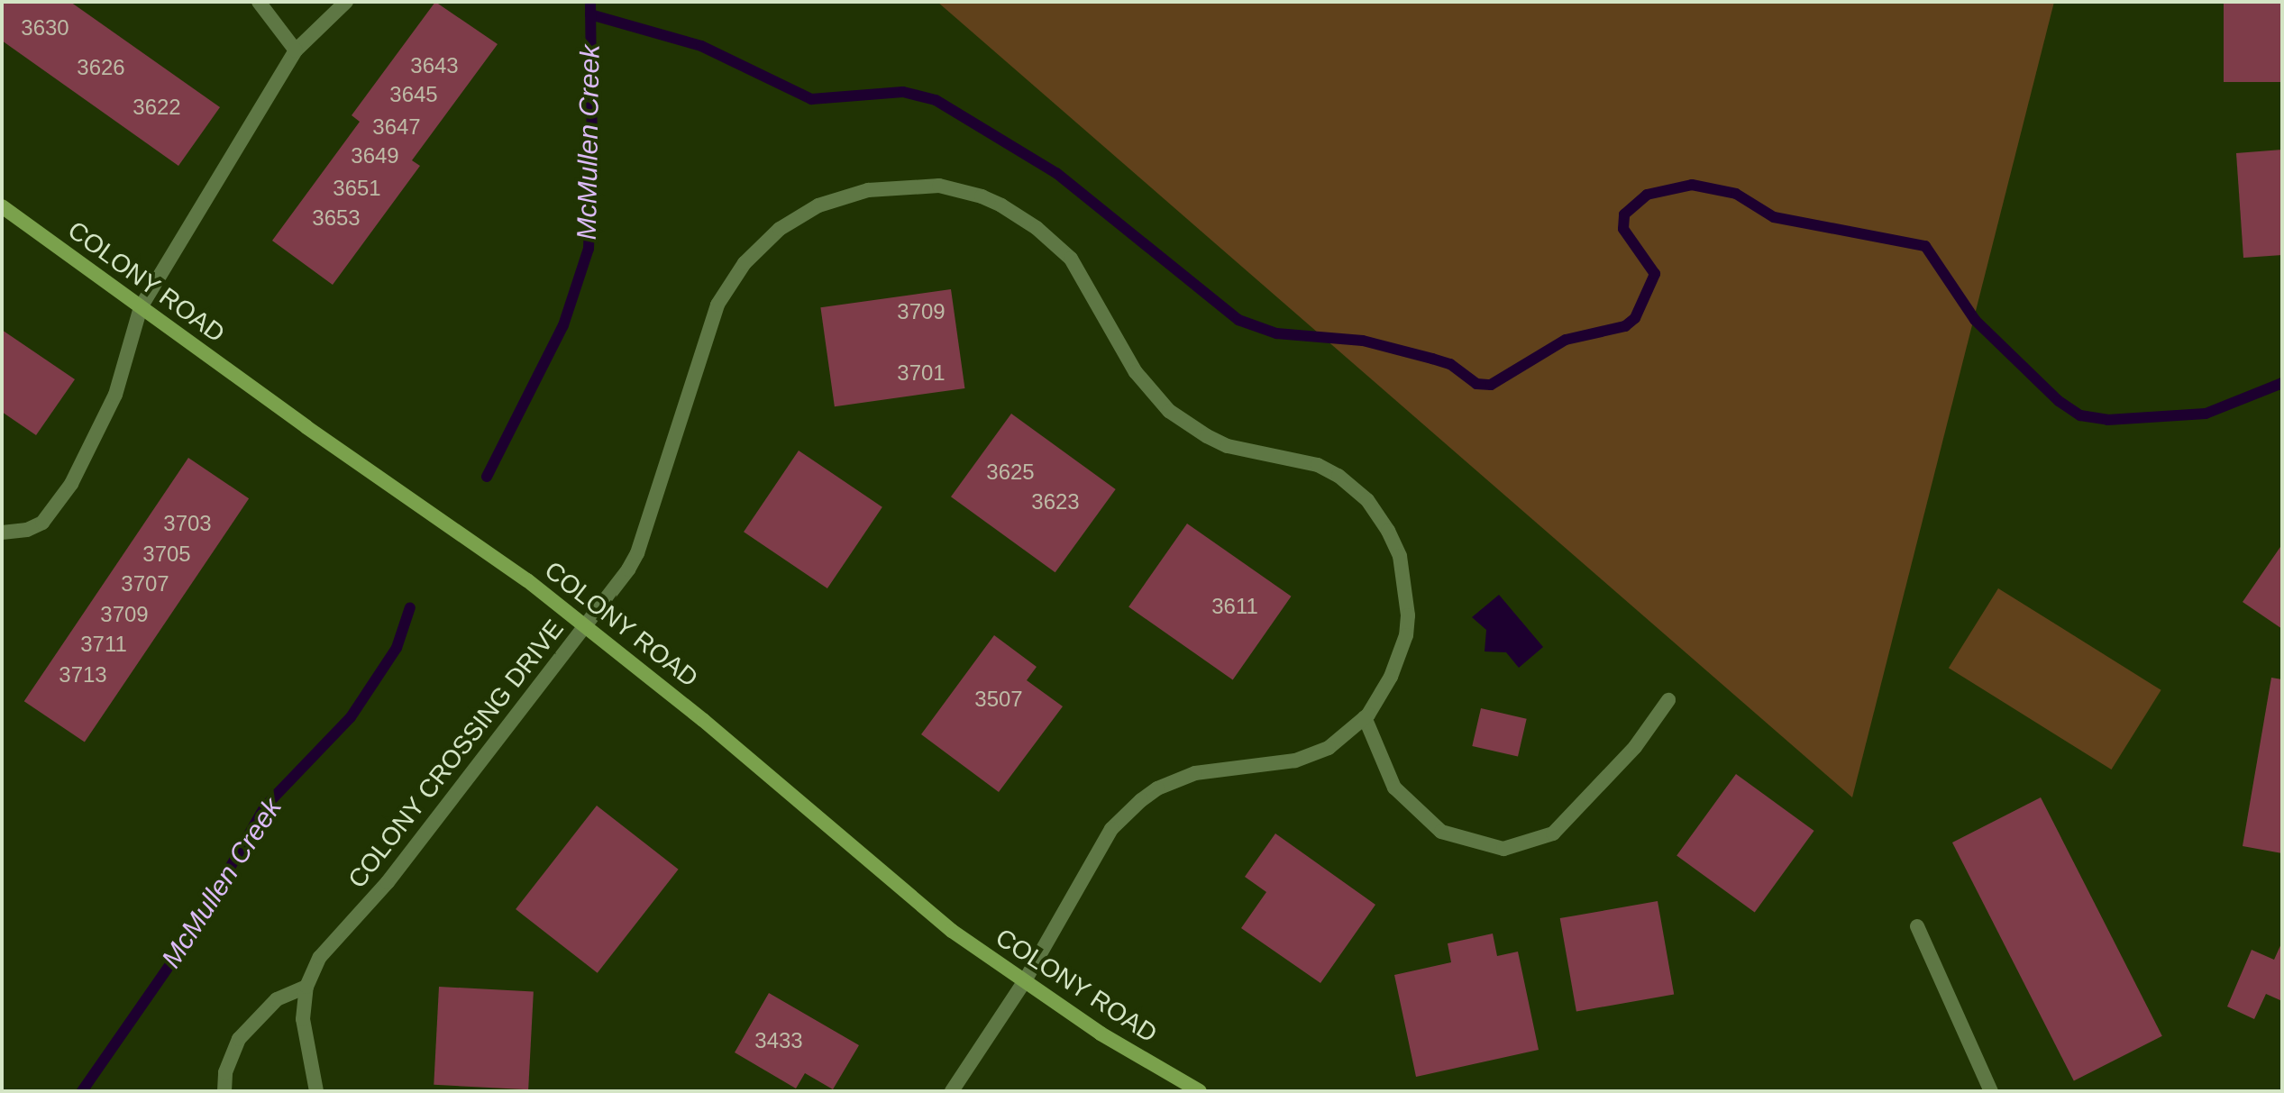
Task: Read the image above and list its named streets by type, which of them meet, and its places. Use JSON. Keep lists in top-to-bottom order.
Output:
{
  "streets": {
    "main road": ["COLONY ROAD"],
    "street": ["COLONY CROSSING DRIVE"]
  },
  "crossings": [
    ["COLONY ROAD", "COLONY CROSSING DRIVE"]
  ],
  "water": ["McMullen Creek"],
  "house_numbers": [
    "3630",
    "3643",
    "3626",
    "3645",
    "3622",
    "3647",
    "3649",
    "3651",
    "3653",
    "3709",
    "3701",
    "3625",
    "3623",
    "3703",
    "3705",
    "3707",
    "3611",
    "3709",
    "3711",
    "3713",
    "3507",
    "3433"
  ]
}
